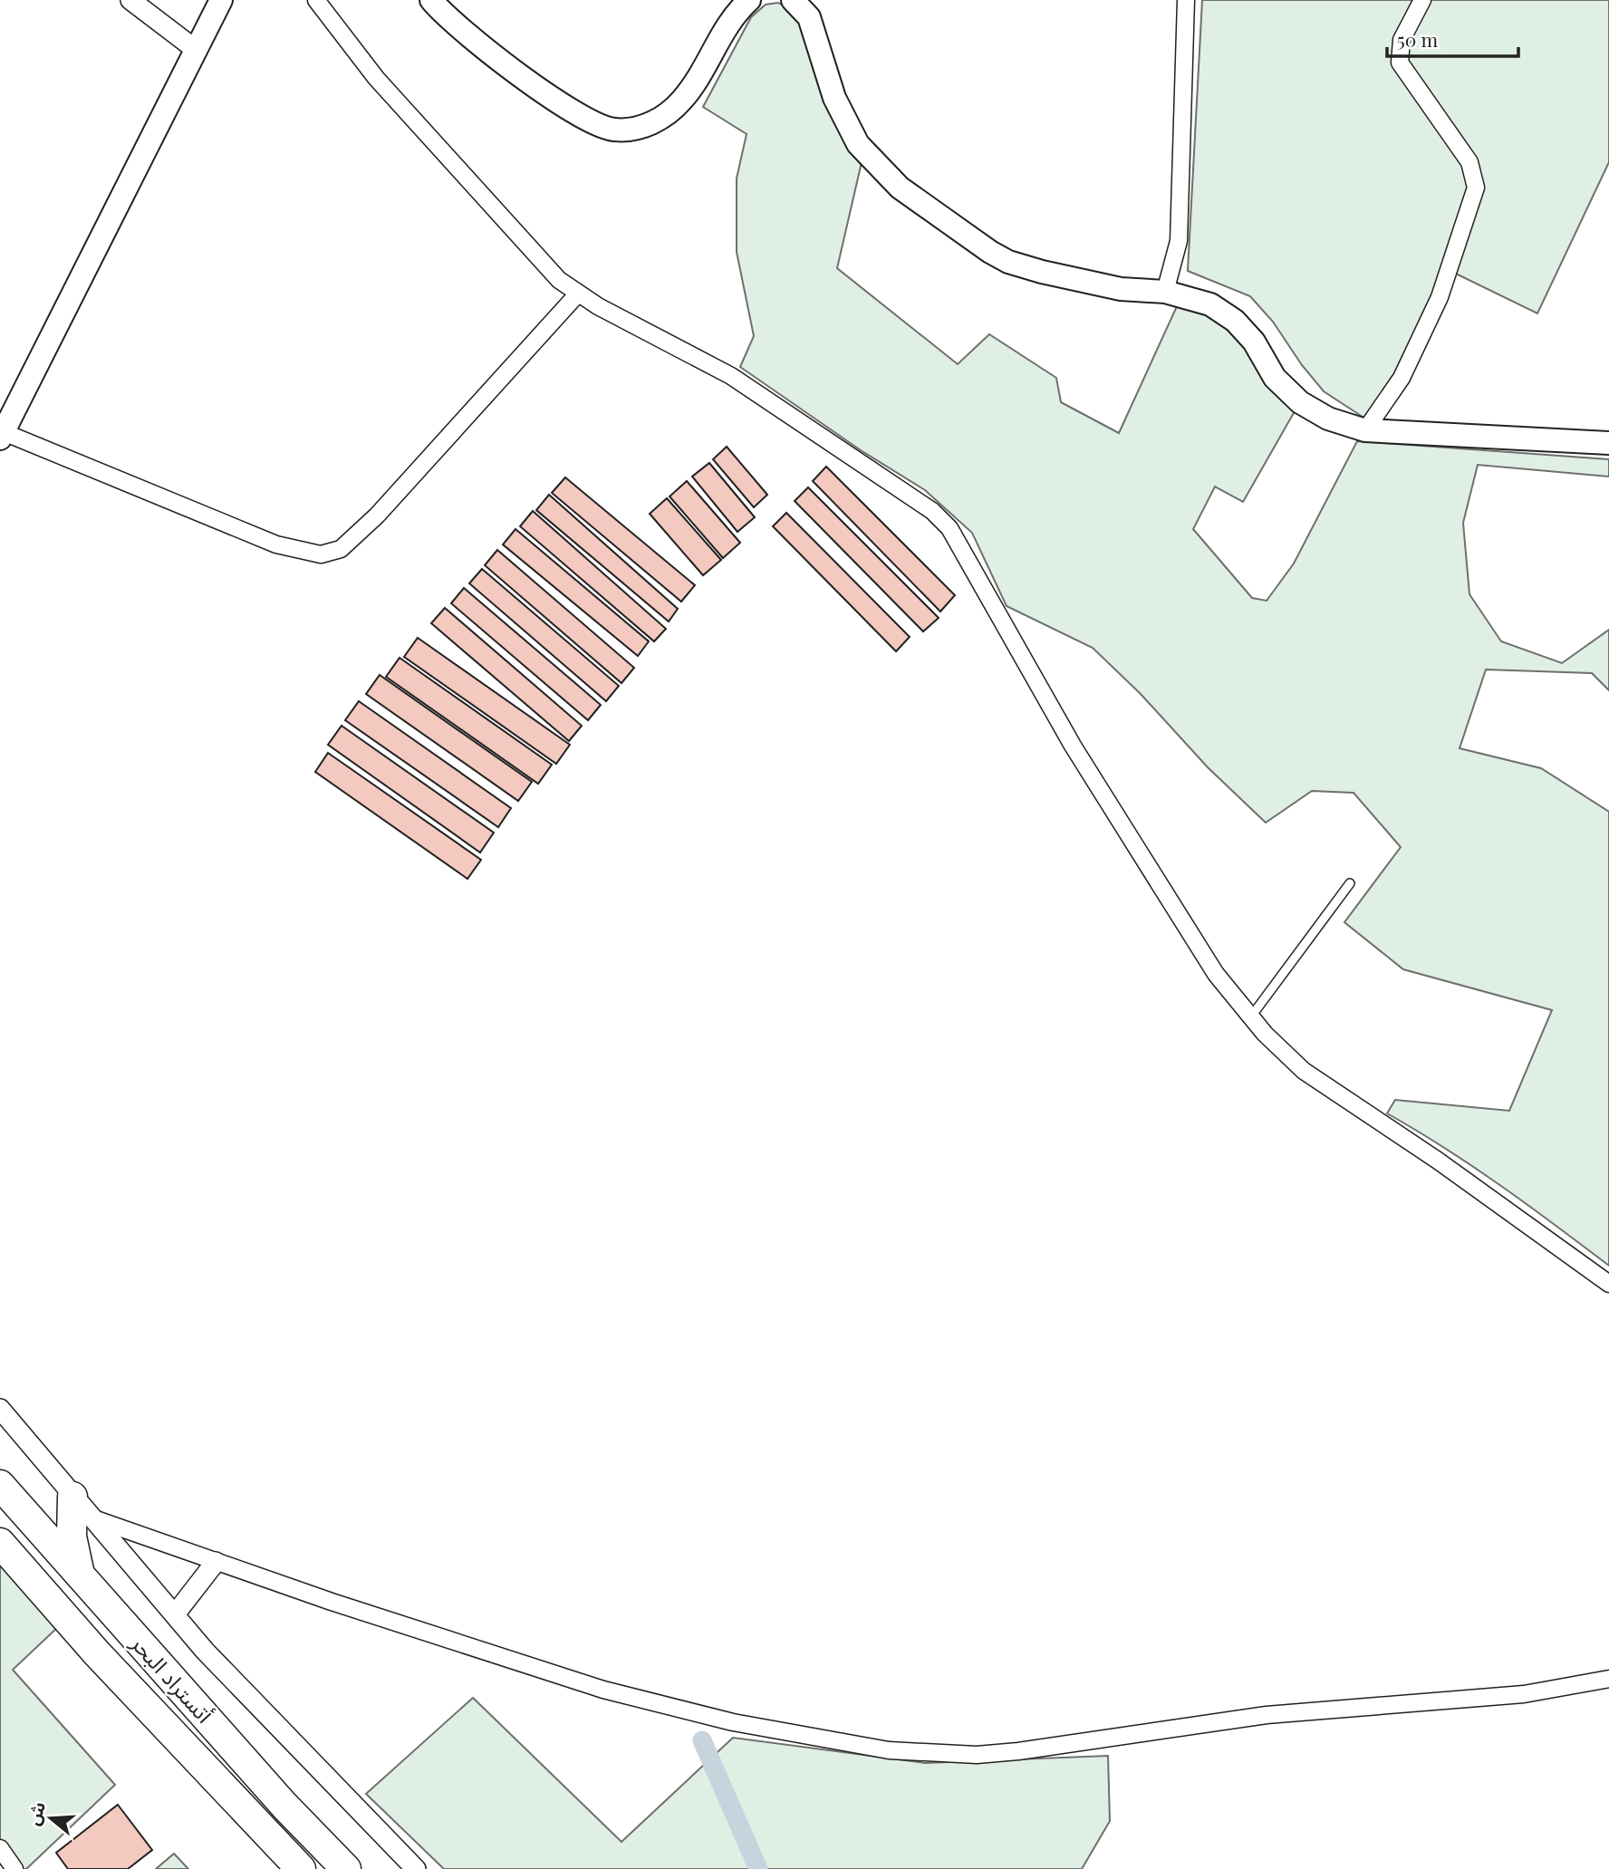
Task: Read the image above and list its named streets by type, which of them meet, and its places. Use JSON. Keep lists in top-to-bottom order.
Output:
{
  "streets": {
    "highway": ["أتستراد البحر"]
  },
  "scale_bar": "50 m",
  "north": "left"
}
